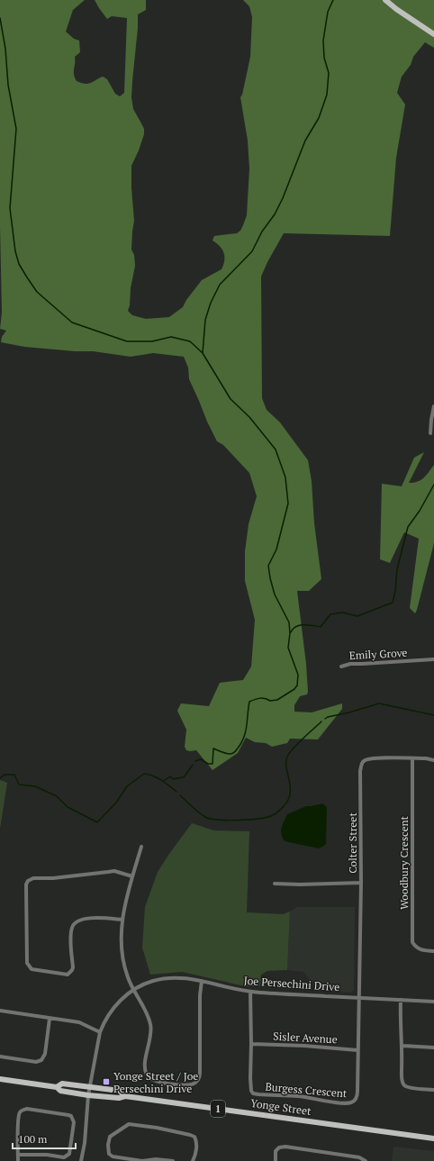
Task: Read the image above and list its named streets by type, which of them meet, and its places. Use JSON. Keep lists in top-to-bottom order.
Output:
{
  "streets": {
    "main road": ["Yonge Street", "1"],
    "street": [
      "Emily Grove",
      "Colter Street",
      "Woodbury Crescent",
      "Joe Persechini Drive",
      "Sisler Avenue",
      "Burgess Crescent"
    ]
  },
  "crossings": [
    ["Colter Street", "Woodbury Crescent"],
    ["Colter Street", "Joe Persechini Drive"],
    ["Colter Street", "Burgess Crescent"],
    ["Joe Persechini Drive", "Burgess Crescent"],
    ["Joe Persechini Drive", "Yonge Street"],
    ["Sisler Avenue", "Burgess Crescent"]
  ],
  "places": {
    "transit": ["Yonge Street / Joe Persechini Drive"]
  },
  "scale_bar": "100 m"
}
